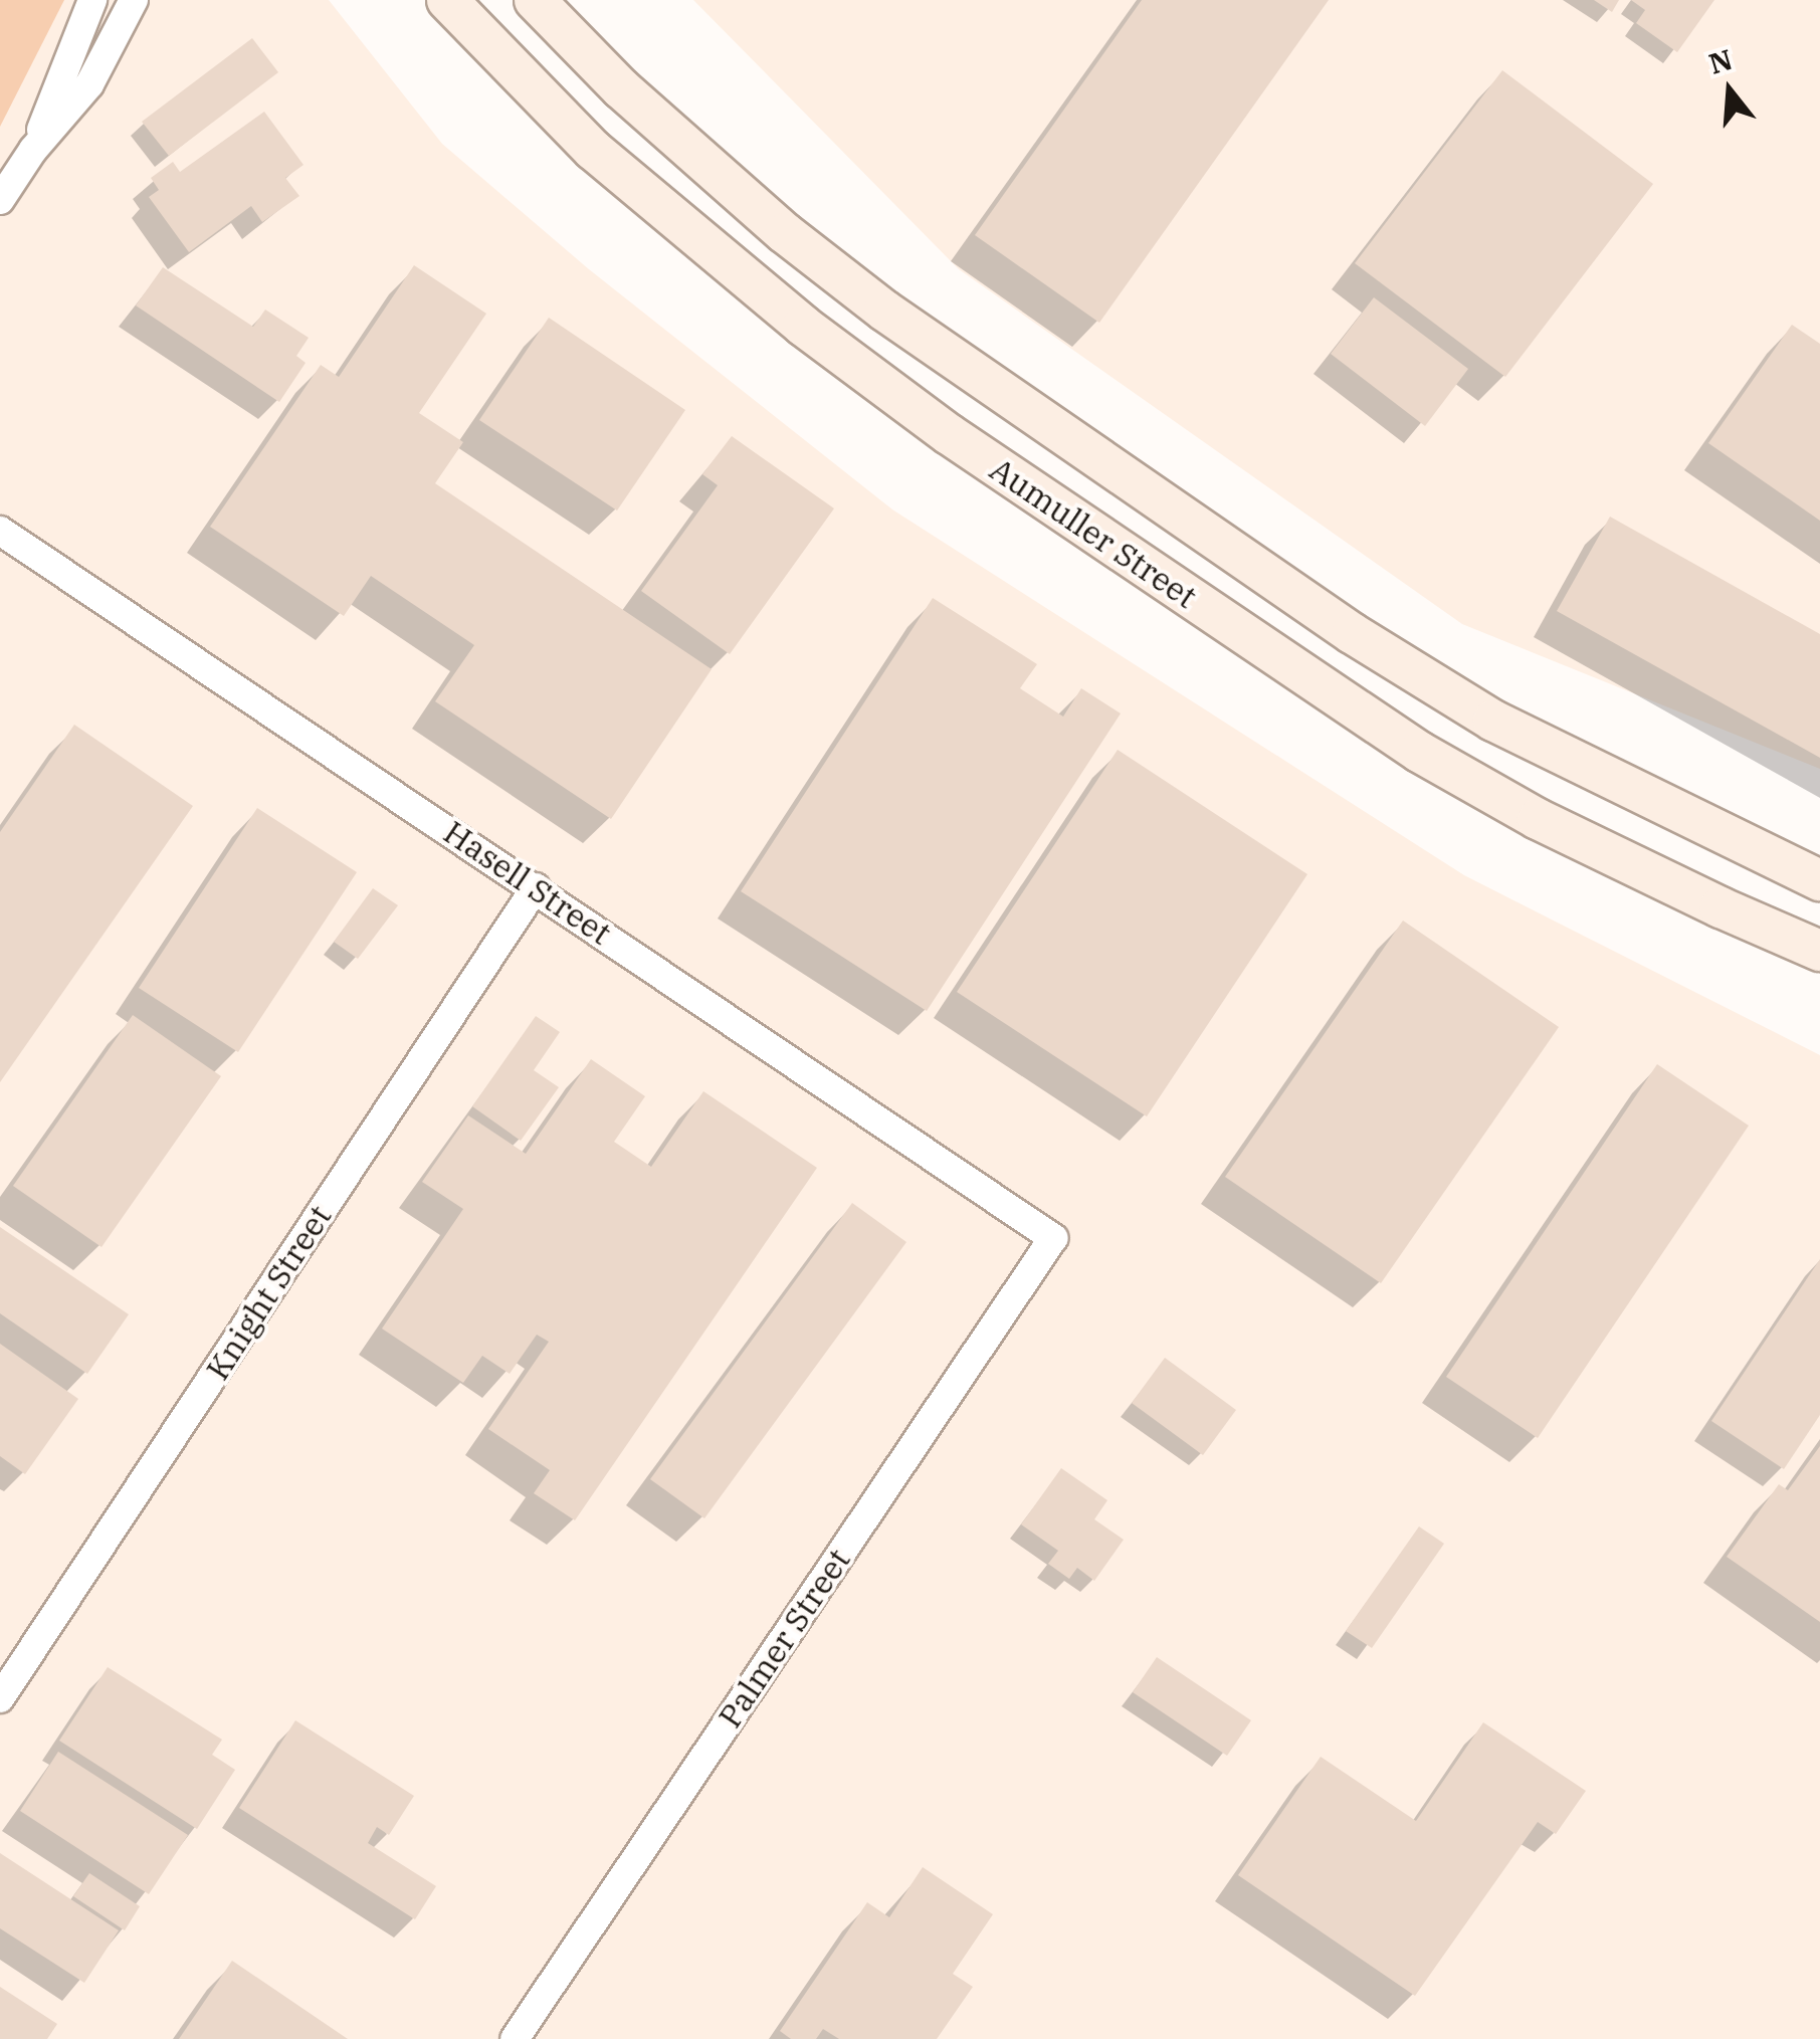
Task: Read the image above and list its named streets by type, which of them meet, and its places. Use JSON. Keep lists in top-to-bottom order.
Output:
{
  "streets": {
    "main road": ["Aumuller Street"],
    "street": ["Hasell Street", "Knight Street", "Palmer Street"]
  },
  "crossings": [
    ["Hasell Street", "Knight Street"],
    ["Hasell Street", "Palmer Street"]
  ],
  "north": "top"
}
